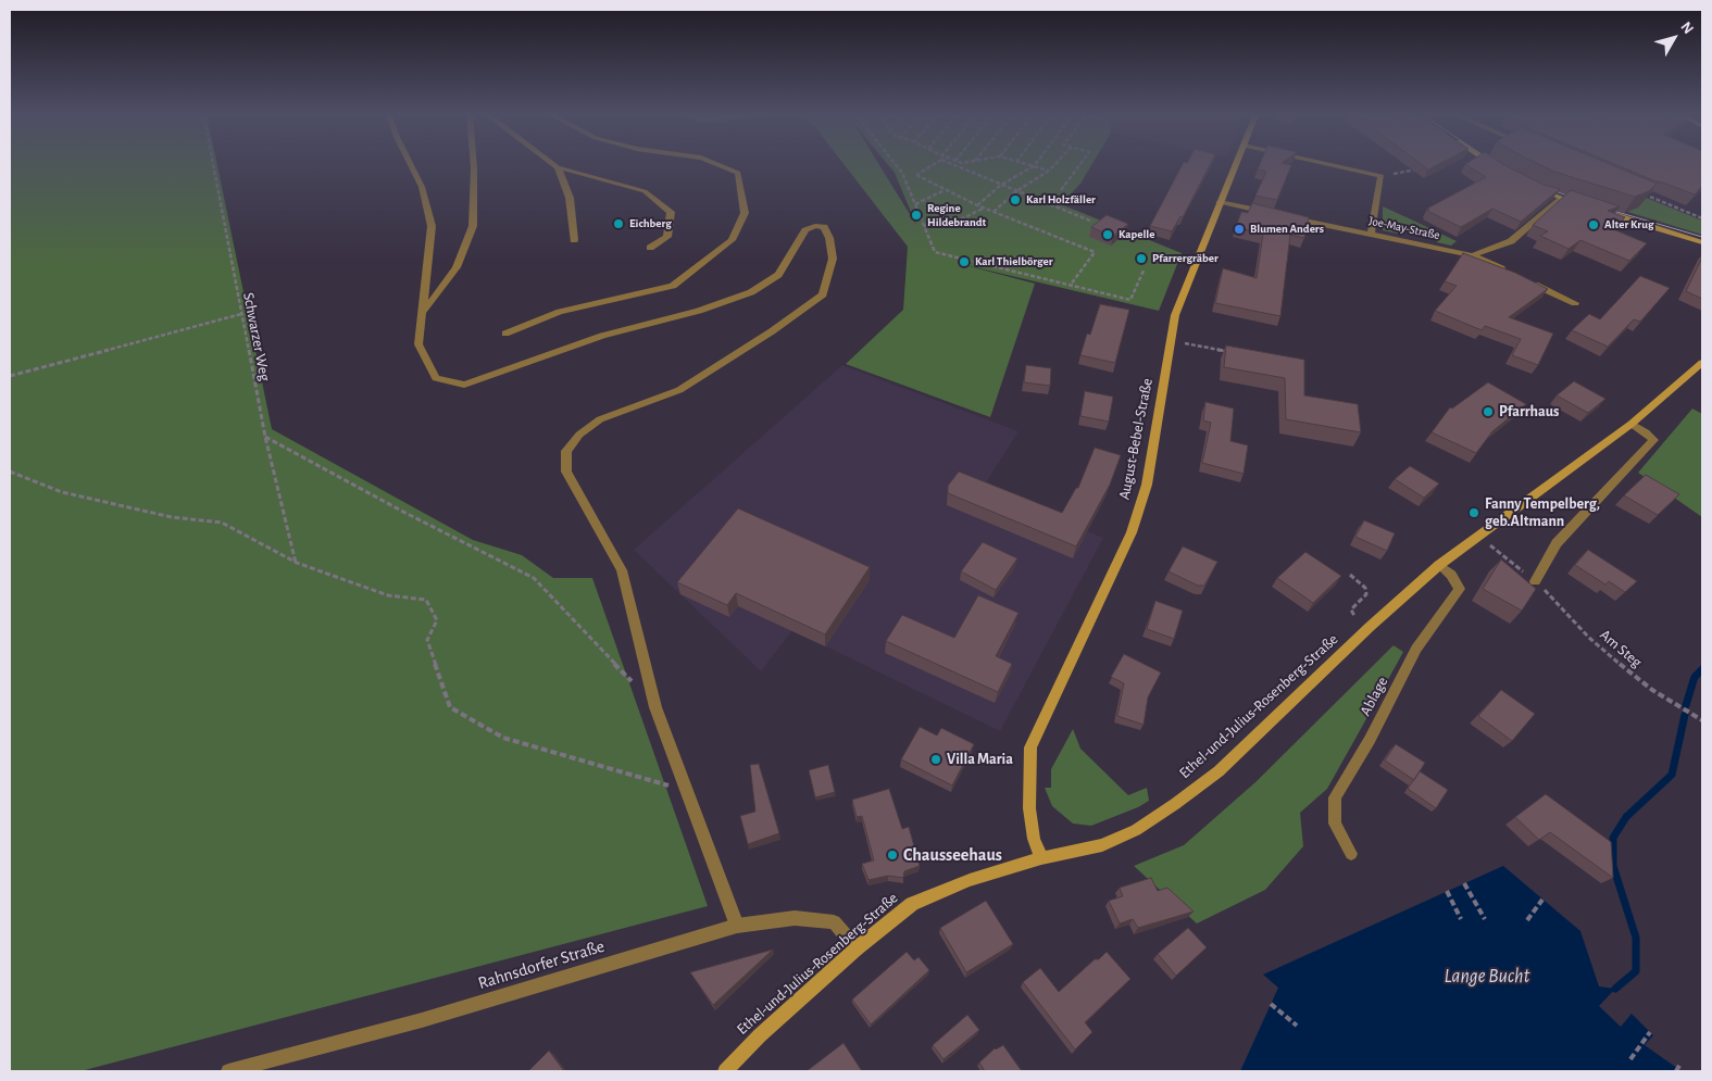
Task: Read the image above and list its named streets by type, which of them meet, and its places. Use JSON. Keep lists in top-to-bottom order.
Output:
{
  "streets": {
    "street": [
      "Joe-May-Straße",
      "August-Bebel-Straße",
      "Ablage",
      "Ethel-und-Julius-Rosenberg-Straße",
      "Rahnsdorfer Straße"
    ],
    "path": ["Schwarzer Weg", "Am Steg"]
  },
  "crossings": [
    ["August-Bebel-Straße", "Ethel-und-Julius-Rosenberg-Straße"],
    ["Ablage", "Ethel-und-Julius-Rosenberg-Straße"],
    ["Ethel-und-Julius-Rosenberg-Straße", "Rahnsdorfer Straße"]
  ],
  "water": ["Lange Bucht"],
  "places": [
    "Karl Holzfäller",
    "Regine Hildebrandt",
    "Eichberg",
    "Alter Krug",
    "Blumen Anders",
    "Kapelle",
    "Pfarrergräber",
    "Karl Thielbörger",
    "Pfarrhaus",
    "Fanny Tempelberg, geb.Altmann",
    "Villa Maria",
    "Chausseehaus"
  ],
  "north": "top right"
}
